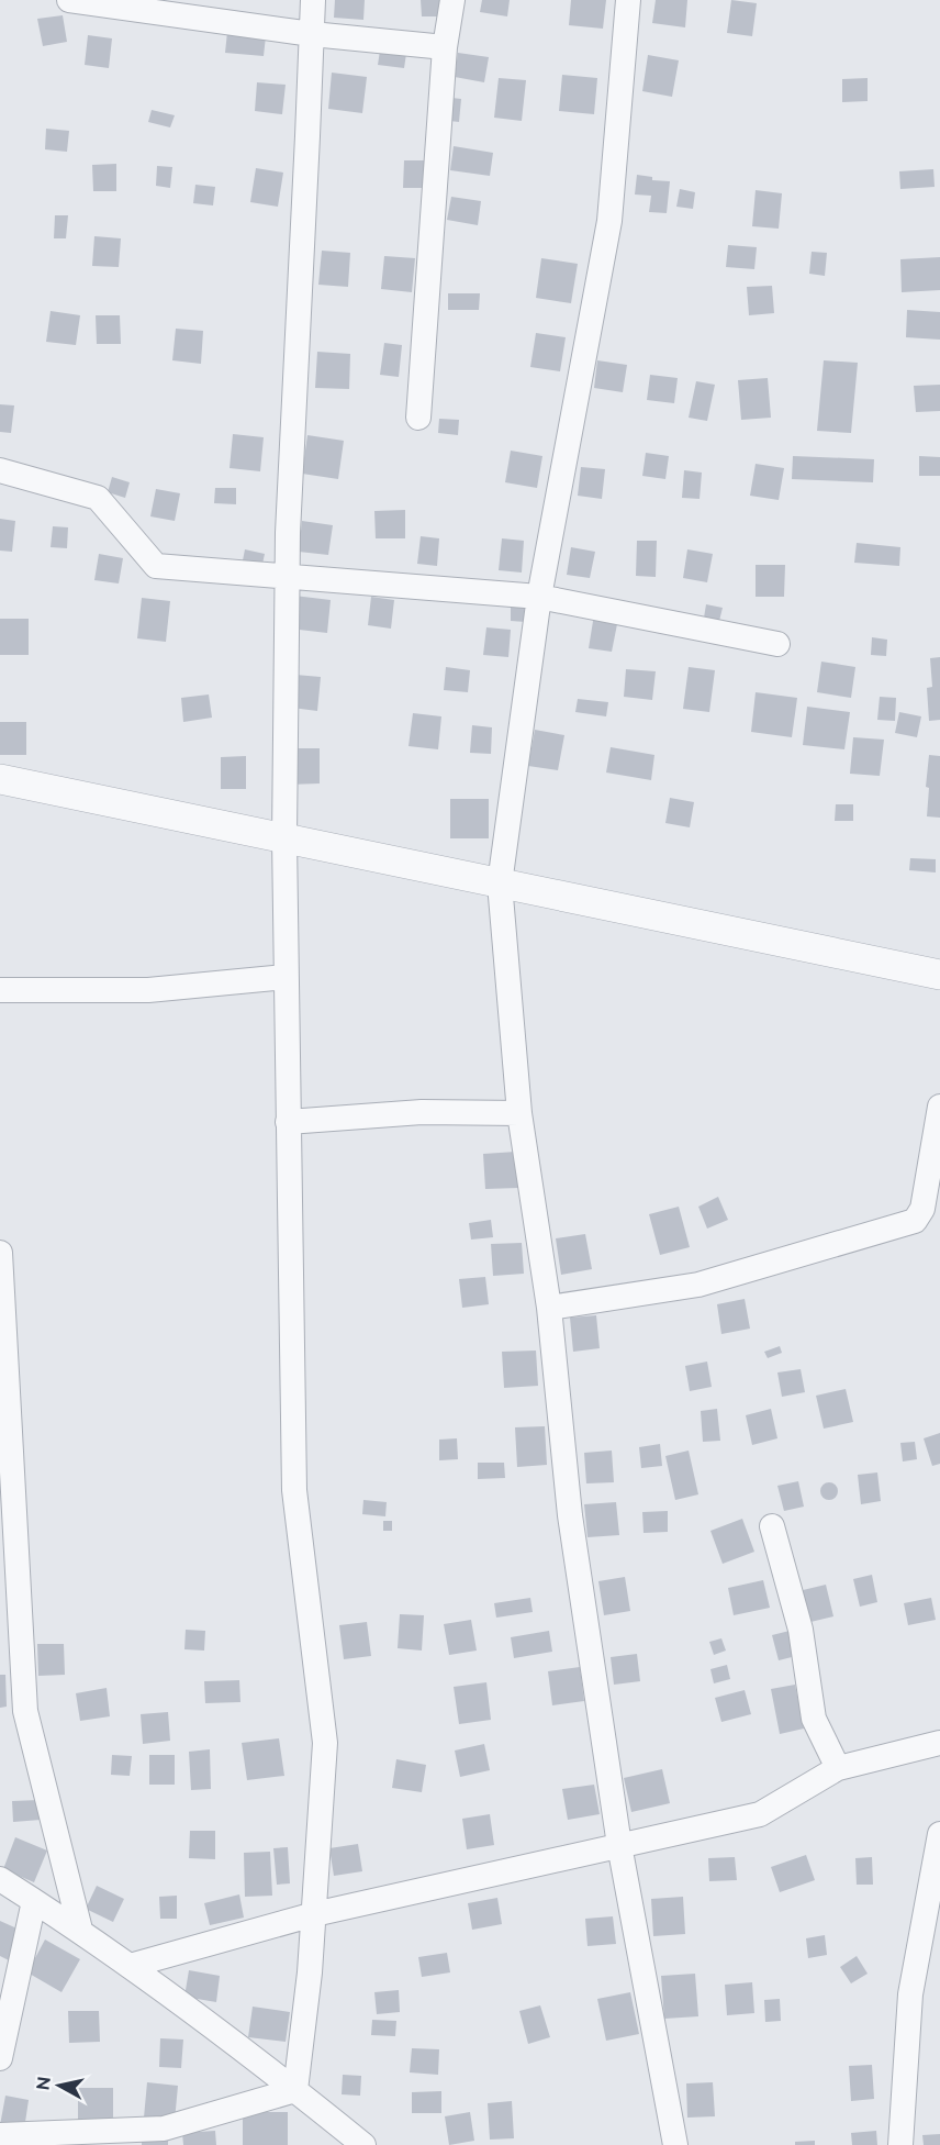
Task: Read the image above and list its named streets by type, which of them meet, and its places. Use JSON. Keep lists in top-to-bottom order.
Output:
{
  "north": "left"
}
